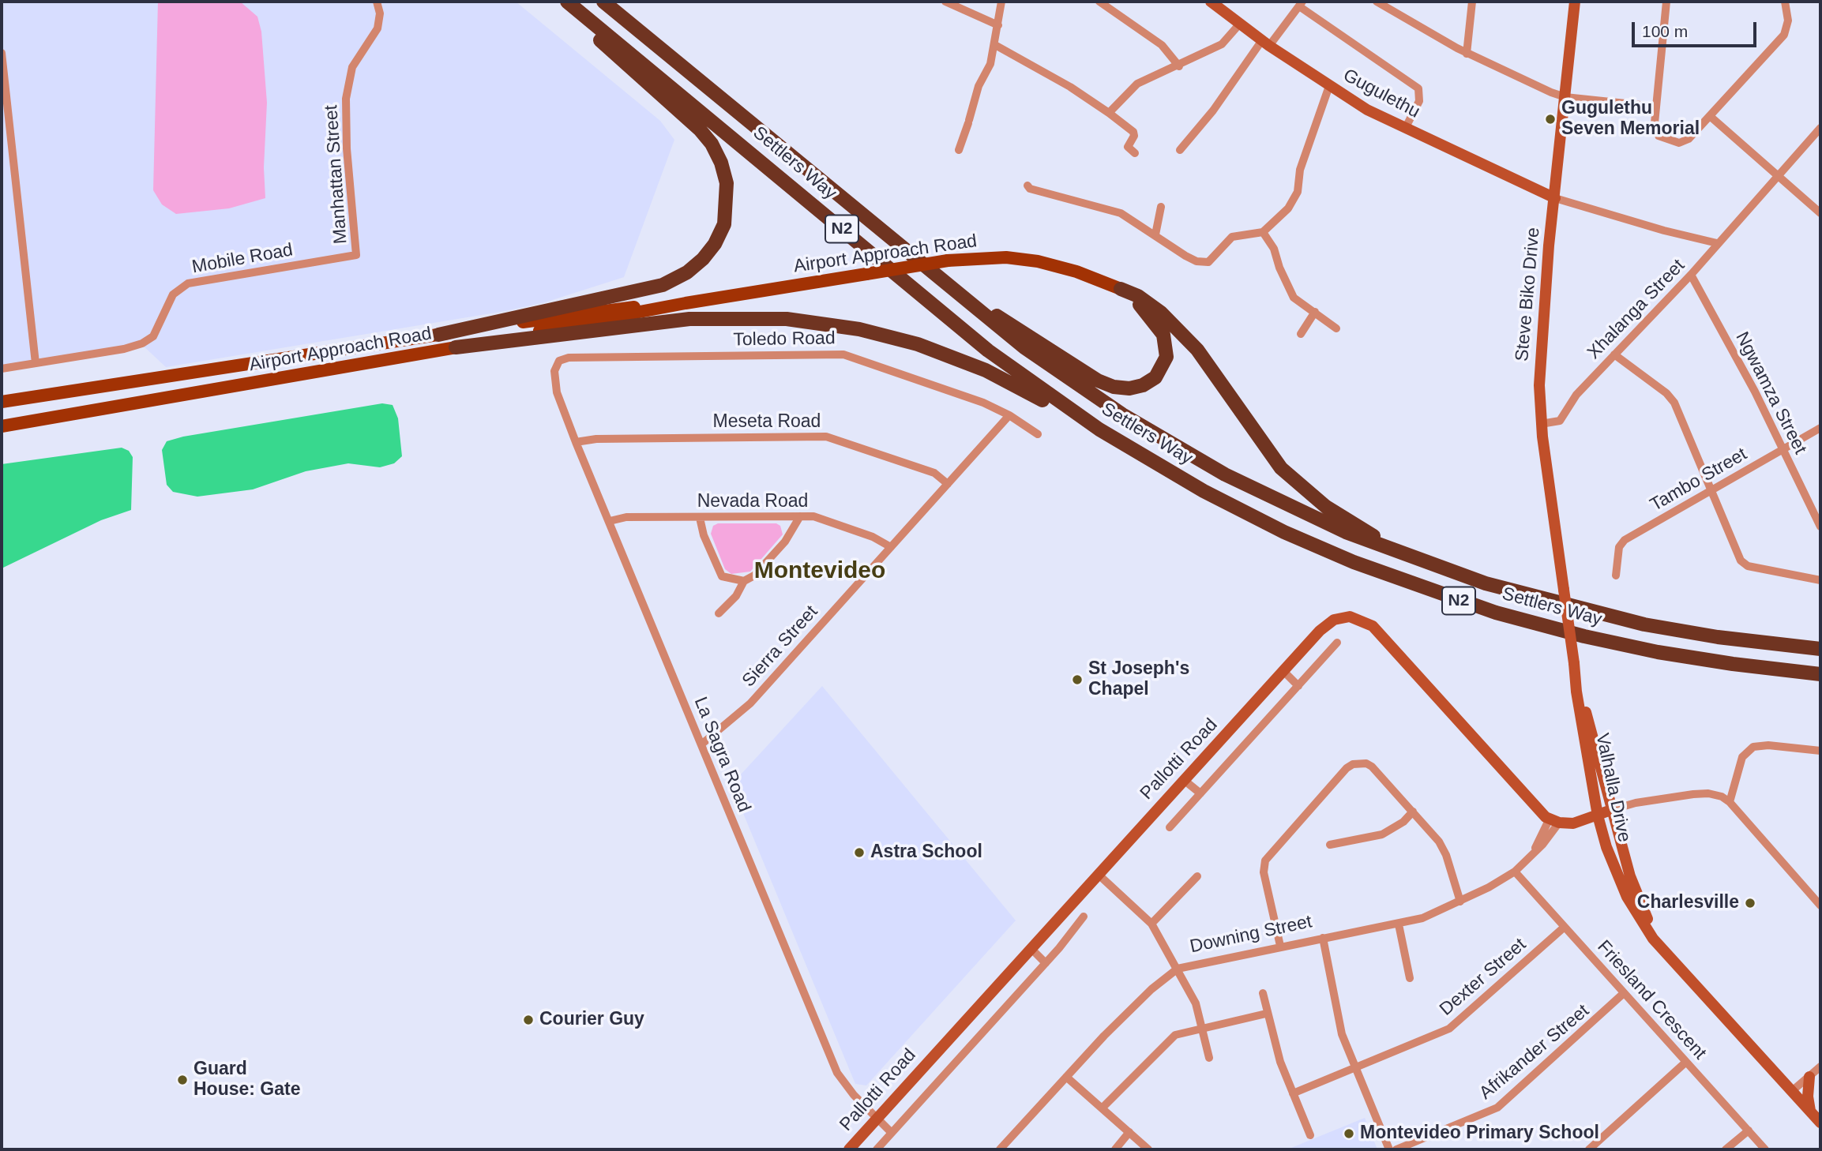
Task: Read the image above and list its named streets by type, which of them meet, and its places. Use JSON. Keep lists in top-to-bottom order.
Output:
{
  "streets": {
    "highway": ["Settlers Way", "N2"],
    "main road": [
      "Gugulethu",
      "Airport Approach Road",
      "Steve Biko Drive",
      "Pallotti Road",
      "Valhalla Drive"
    ],
    "street": [
      "Manhattan Street",
      "Mobile Road",
      "Xhalanga Street",
      "Toledo Road",
      "Ngwamza Street",
      "Meseta Road",
      "Tambo Street",
      "Nevada Road",
      "Sierra Street",
      "La Sagra Road",
      "Downing Street",
      "Dexter Street",
      "Friesland Crescent",
      "Afrikander Street"
    ]
  },
  "crossings": [
    ["Gugulethu", "Steve Biko Drive"],
    ["Manhattan Street", "Mobile Road"],
    ["Steve Biko Drive", "Xhalanga Street"],
    ["Steve Biko Drive", "Valhalla Drive"],
    ["Xhalanga Street", "Ngwamza Street"],
    ["Toledo Road", "Sierra Street"],
    ["Toledo Road", "La Sagra Road"],
    ["Ngwamza Street", "Tambo Street"],
    ["Meseta Road", "Sierra Street"],
    ["Meseta Road", "La Sagra Road"],
    ["Nevada Road", "Sierra Street"],
    ["Nevada Road", "La Sagra Road"],
    ["Sierra Street", "La Sagra Road"],
    ["La Sagra Road", "Pallotti Road"],
    ["Pallotti Road", "Downing Street"],
    ["Downing Street", "Friesland Crescent"],
    ["Dexter Street", "Friesland Crescent"],
    ["Friesland Crescent", "Afrikander Street"]
  ],
  "districts": ["Montevideo"],
  "places": [
    "Gugulethu Seven Memorial",
    "St Joseph's Chapel",
    "Astra School",
    "Charlesville",
    "Courier Guy",
    "Guard House: Gate",
    "Montevideo Primary School"
  ],
  "scale_bar": "100 m"
}
